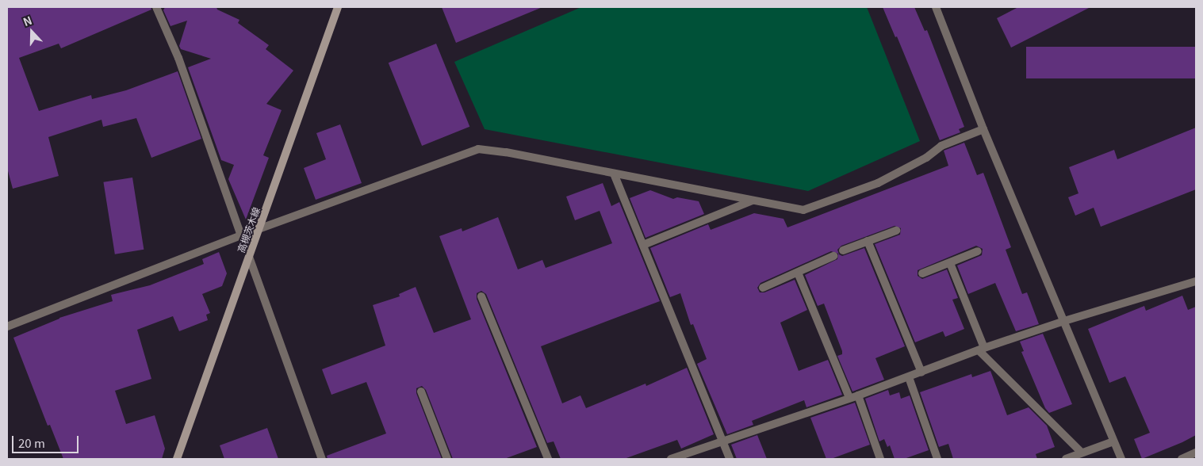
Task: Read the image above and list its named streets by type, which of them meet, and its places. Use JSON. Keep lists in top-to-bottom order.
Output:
{
  "streets": {
    "main road": ["高槻茨木線"]
  },
  "scale_bar": "20 m",
  "north": "top"
}
